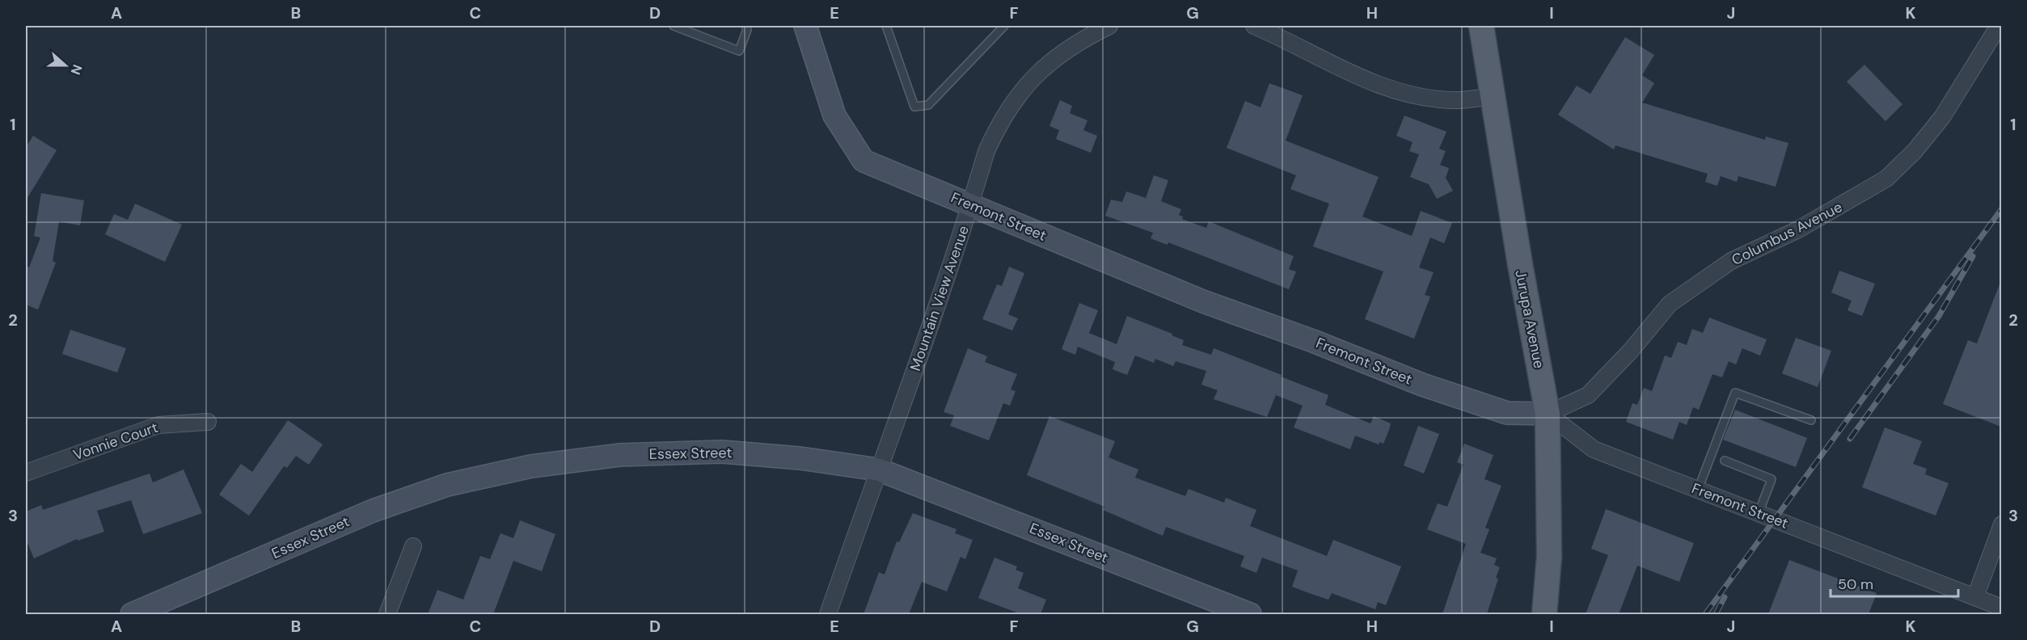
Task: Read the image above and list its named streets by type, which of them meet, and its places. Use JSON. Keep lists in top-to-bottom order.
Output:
{
  "streets": {
    "main road": ["Jurupa Avenue"],
    "street": [
      "Fremont Street",
      "Columbus Avenue",
      "Mountain View Avenue",
      "Vonnie Court",
      "Essex Street"
    ]
  },
  "crossings": [
    ["Fremont Street", "Columbus Avenue"],
    ["Fremont Street", "Mountain View Avenue"],
    ["Fremont Street", "Jurupa Avenue"],
    ["Columbus Avenue", "Jurupa Avenue"],
    ["Mountain View Avenue", "Essex Street"]
  ],
  "scale_bar": "50 m",
  "north": "right",
  "grid": {
    "columns": [
      "A",
      "B",
      "C",
      "D",
      "E",
      "F",
      "G",
      "H",
      "I",
      "J",
      "K"
    ],
    "rows": ["1", "2", "3"]
  }
}
